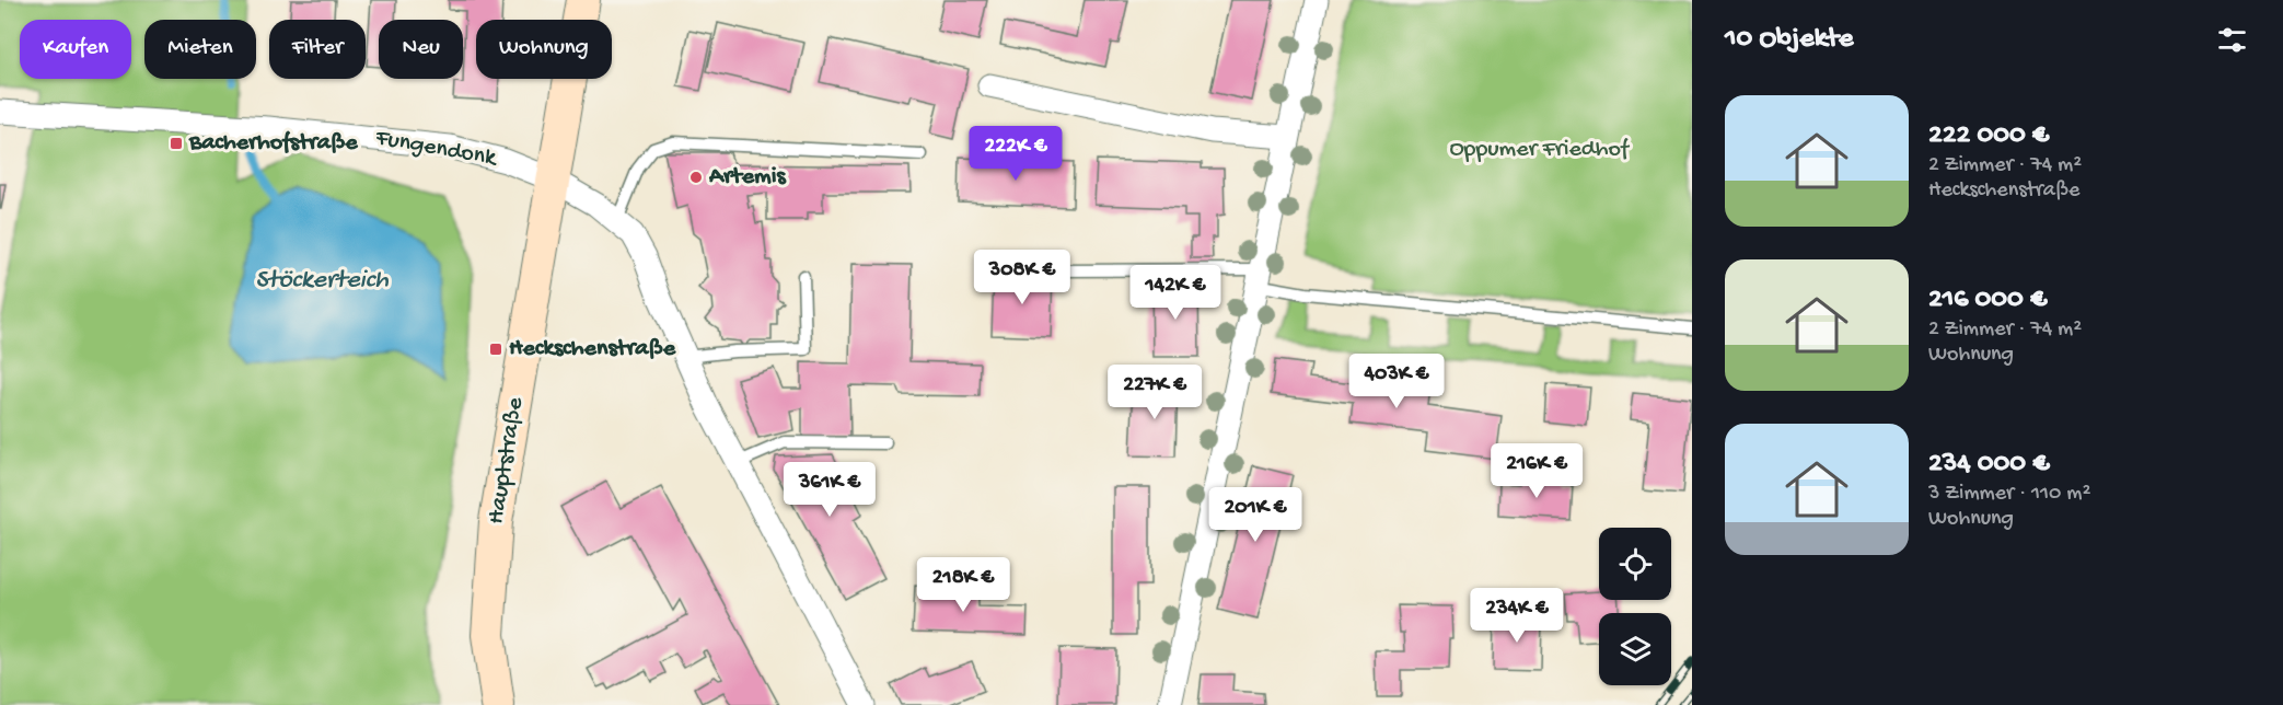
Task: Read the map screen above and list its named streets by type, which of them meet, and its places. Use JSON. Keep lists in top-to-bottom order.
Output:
{
  "streets": {
    "main road": ["Hauptstraße"],
    "street": ["Fungendonk"]
  },
  "crossings": [
    ["Fungendonk", "Hauptstraße"]
  ],
  "water": ["Stöckerteich"],
  "parks": ["Oppumer Friedhof"],
  "places": {
    "transit": ["Bacherhofstraße", "Heckschenstraße"],
    "other": ["Artemis"]
  },
  "page": {
    "heading": "10 Objekte",
    "chip": [
      "Kaufen",
      "Mieten",
      "Filter",
      "Neu",
      "Wohnung"
    ],
    "list": [
      {
        "name": "222 000 €",
        "note": "2 Zimmer · 74 m² · Heckschenstraße"
      },
      {
        "name": "216 000 €",
        "note": "2 Zimmer · 74 m² · Wohnung"
      },
      {
        "name": "234 000 €",
        "note": "3 Zimmer · 110 m² · Wohnung"
      }
    ],
    "price": [
      "222K €",
      "308K €",
      "142K €",
      "403K €",
      "227K €",
      "216K €",
      "361K €",
      "201K €",
      "218K €",
      "234K €"
    ]
  }
}
